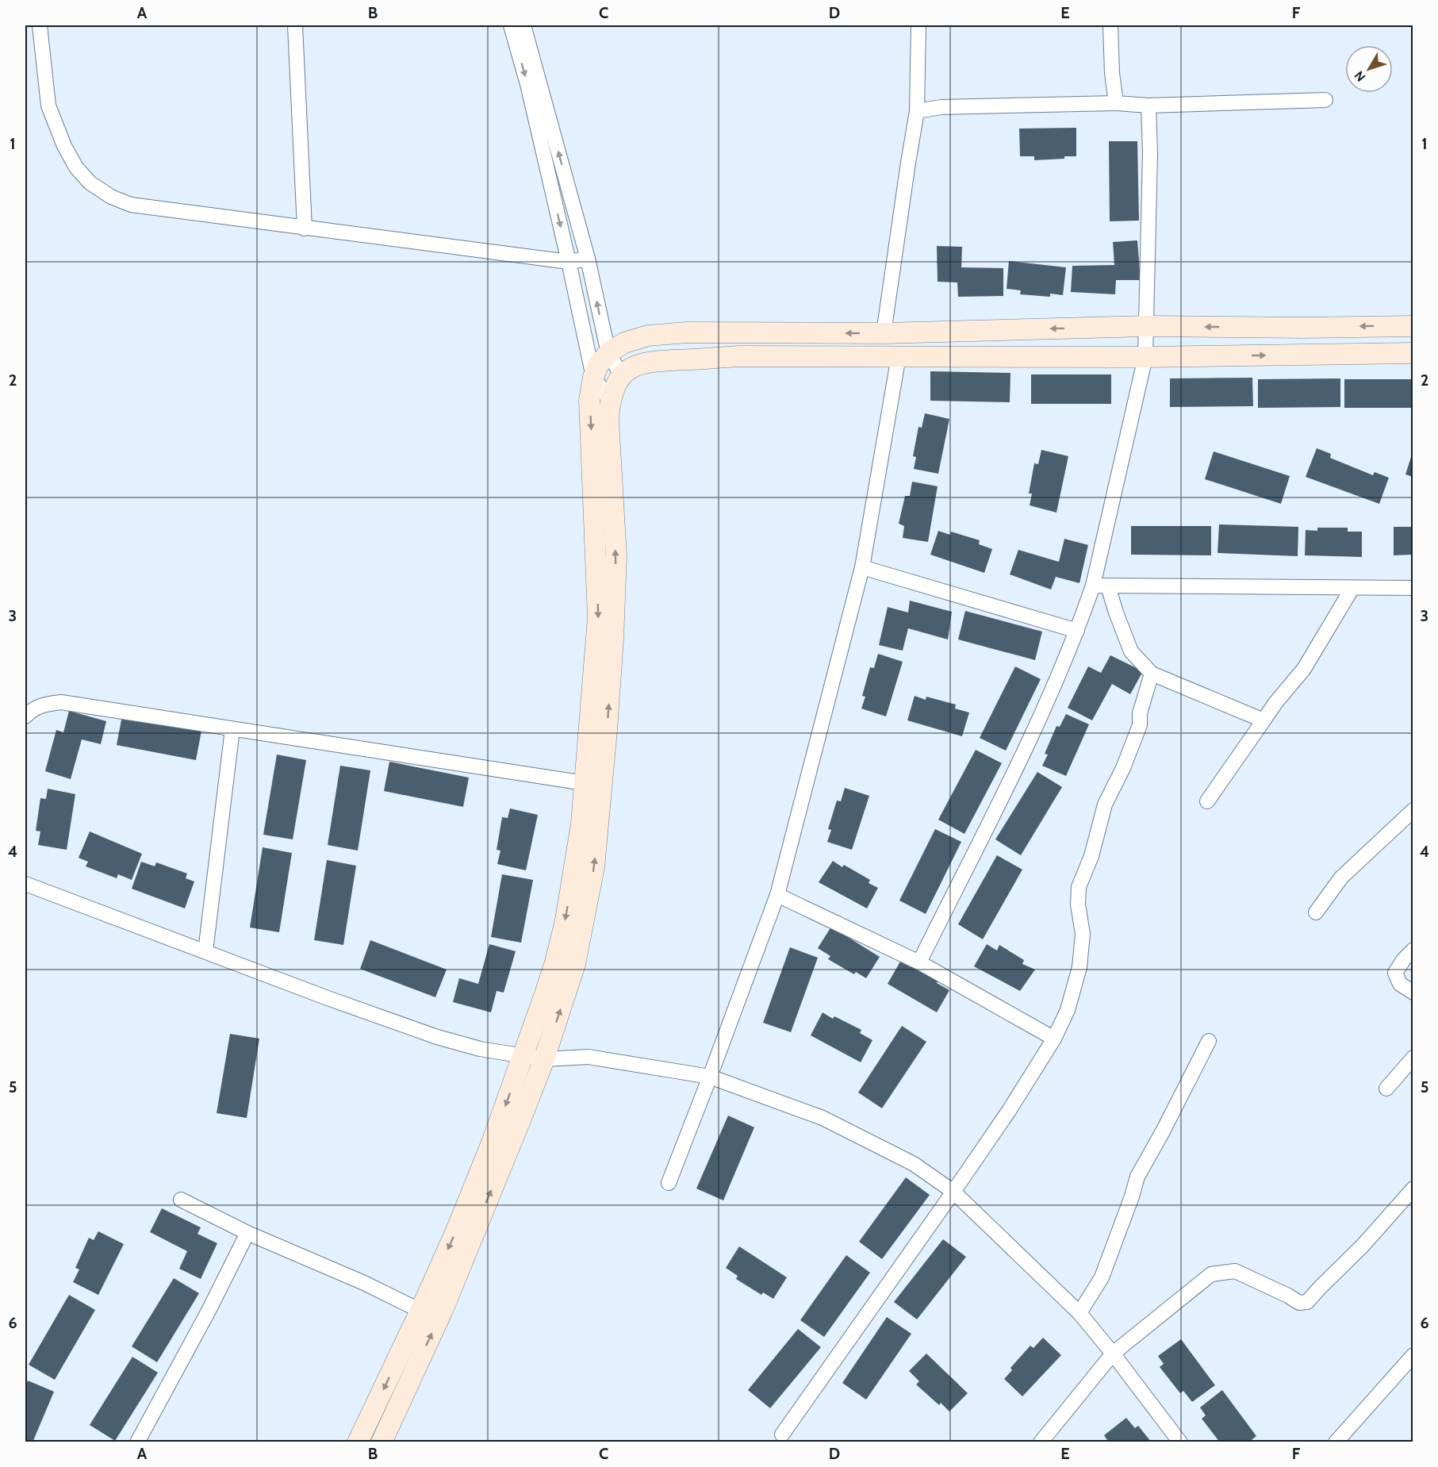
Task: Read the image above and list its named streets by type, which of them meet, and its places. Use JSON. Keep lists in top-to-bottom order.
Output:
{
  "north": "bottom left",
  "grid": {
    "columns": [
      "A",
      "B",
      "C",
      "D",
      "E",
      "F"
    ],
    "rows": [
      "1",
      "2",
      "3",
      "4",
      "5",
      "6"
    ]
  }
}
